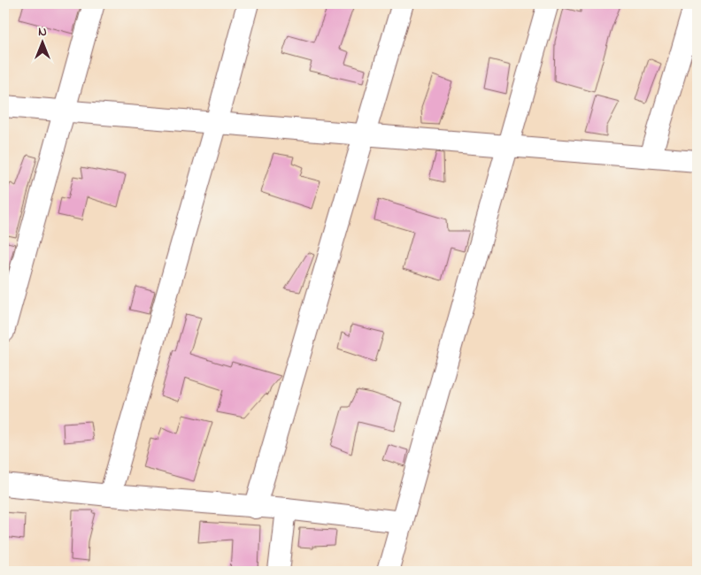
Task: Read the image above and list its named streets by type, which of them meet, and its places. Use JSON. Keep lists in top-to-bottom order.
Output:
{
  "north": "top"
}
